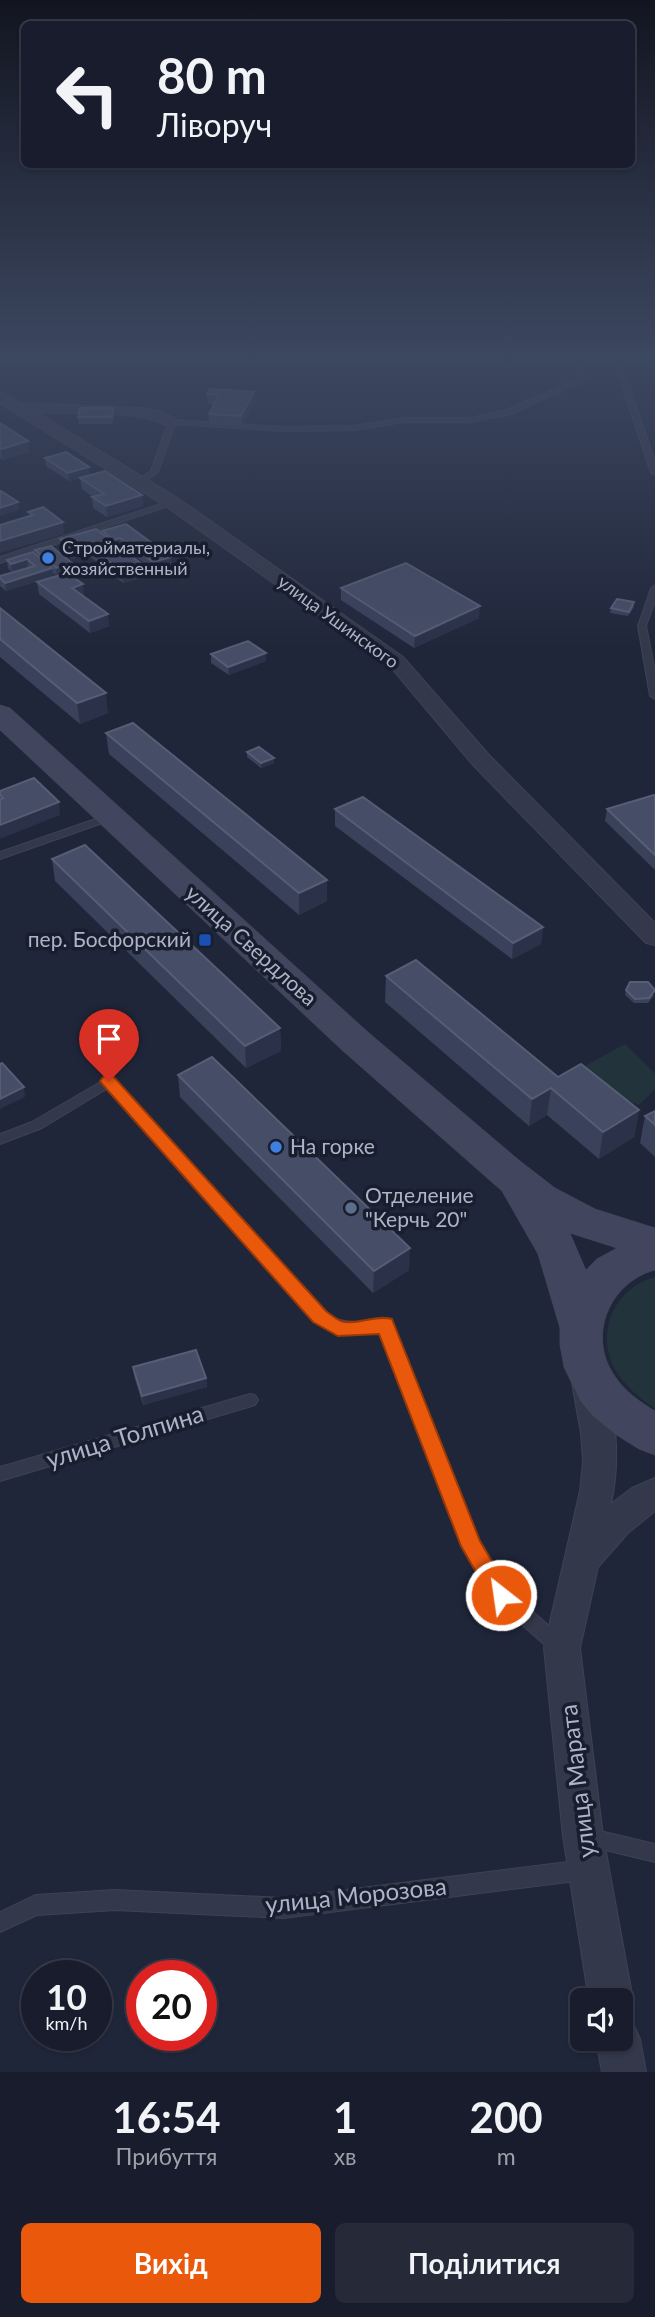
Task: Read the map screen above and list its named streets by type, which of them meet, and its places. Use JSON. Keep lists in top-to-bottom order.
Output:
{
  "streets": {
    "main road": ["улица Свердлова"],
    "street": ["улица Ушинского", "улица Марата"],
    "lane": ["улица Толпина", "улица Морозова"]
  },
  "crossings": [
    ["улица Марата", "улица Морозова"]
  ],
  "places": {
    "other": ["Стройматериалы, хозяйственный", "На горке", "Отделение \"Керчь 20\""],
    "transit": ["пер. Босфорский"]
  },
  "page": {
    "turn": ["80 m", "Ліворуч"],
    "speed": "10 km/h",
    "limit": "20",
    "eta": [
      "16:54",
      "Прибуття",
      "1",
      "хв",
      "200",
      "m"
    ],
    "buttons": ["Вихід", "Поділитися"]
  }
}
